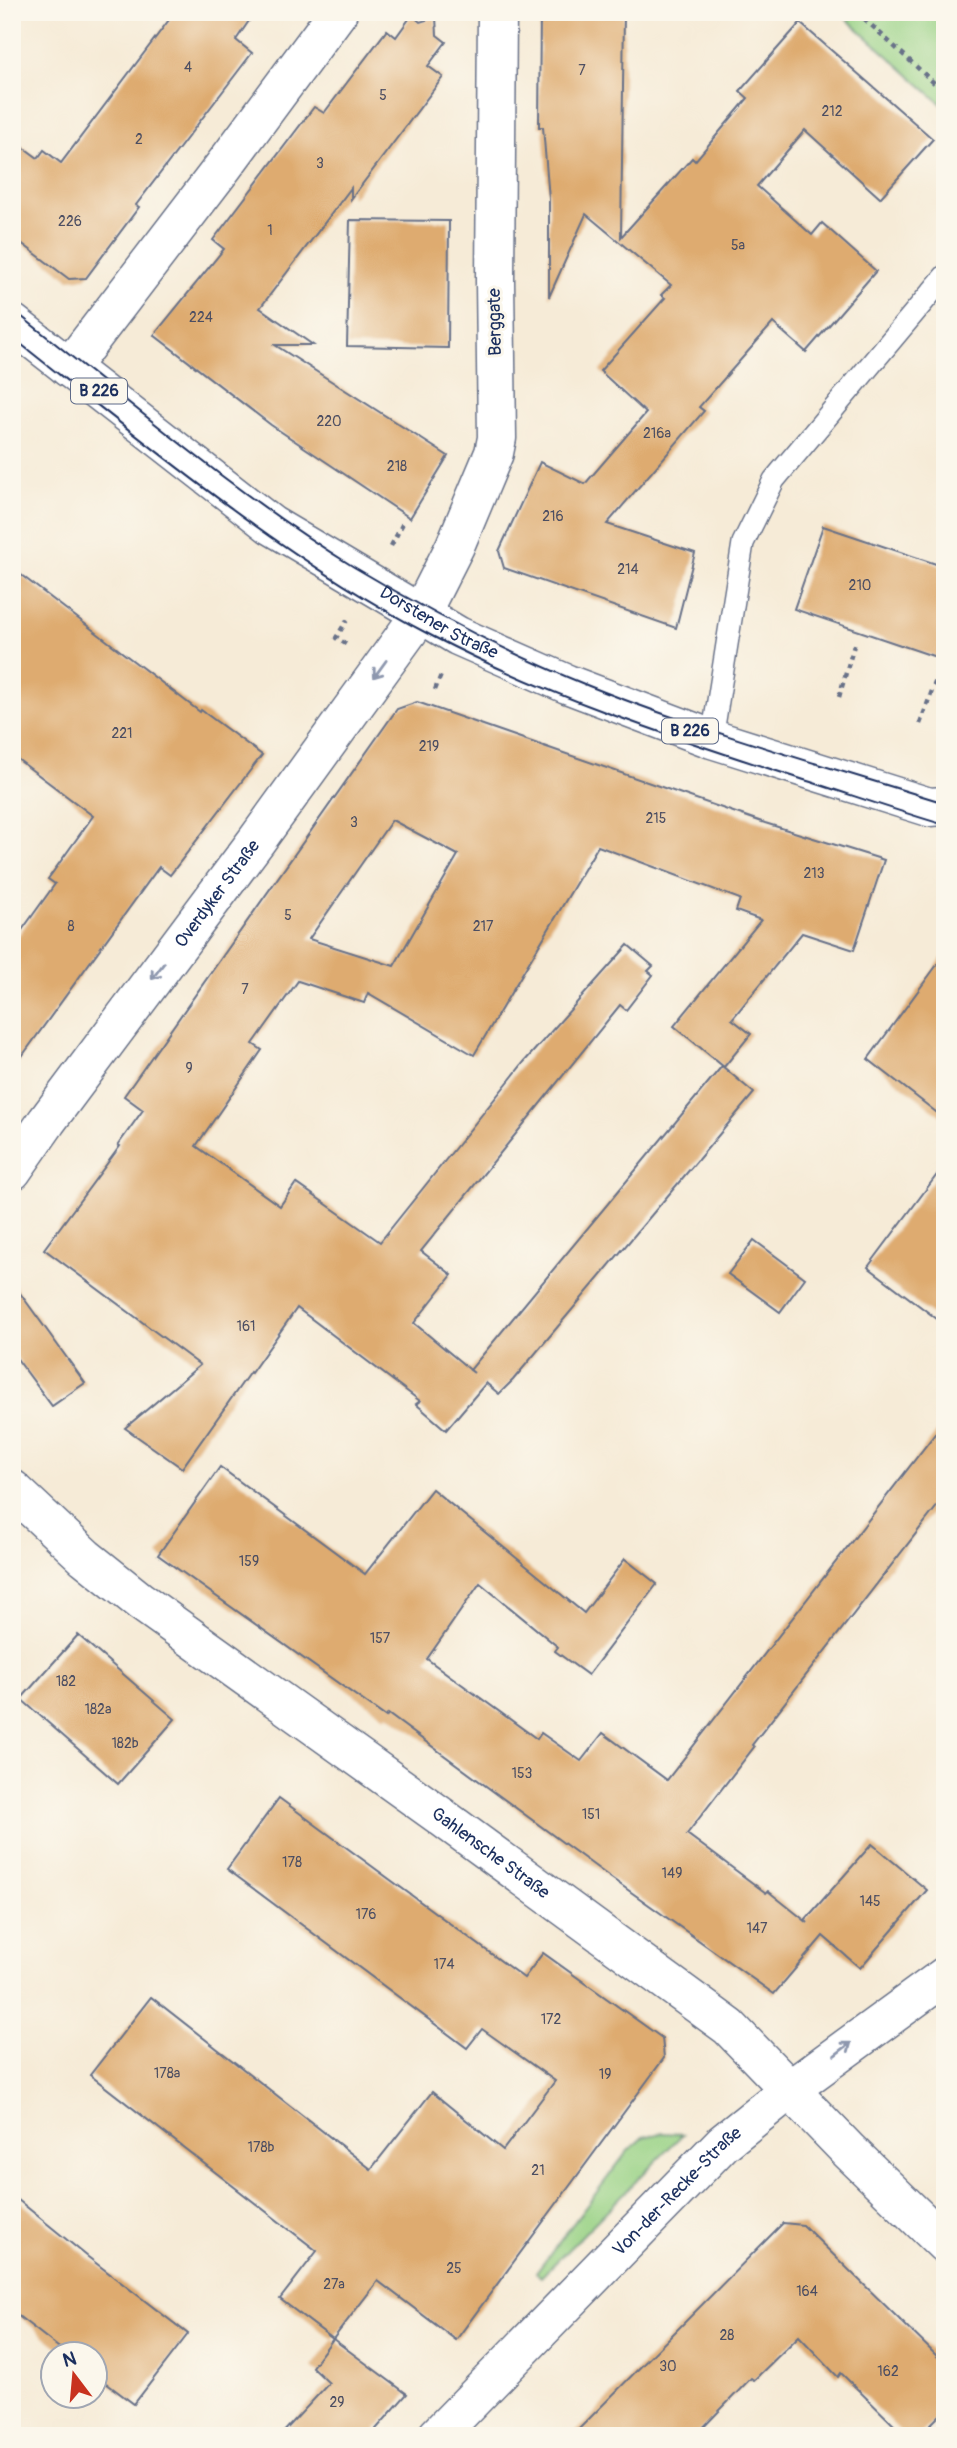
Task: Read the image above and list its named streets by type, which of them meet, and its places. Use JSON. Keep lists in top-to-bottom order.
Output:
{
  "streets": {
    "street": [
      "Berggate",
      "B 226",
      "Dorstener Straße",
      "Overdyker Straße",
      "Gahlensche Straße",
      "Von-der-Recke-Straße"
    ]
  },
  "crossings": [
    ["Berggate", "Dorstener Straße"],
    ["Berggate", "Overdyker Straße"],
    ["Dorstener Straße", "Overdyker Straße"],
    ["Gahlensche Straße", "Von-der-Recke-Straße"]
  ],
  "one_way": ["Overdyker Straße"],
  "house_numbers": [
    "4",
    "7",
    "5",
    "212",
    "2",
    "3",
    "226",
    "1",
    "5a",
    "224",
    "220",
    "216a",
    "218",
    "216",
    "214",
    "210",
    "221",
    "219",
    "215",
    "3",
    "213",
    "5",
    "8",
    "217",
    "7",
    "9",
    "161",
    "159",
    "157",
    "182",
    "182a",
    "182b",
    "153",
    "151",
    "178",
    "149",
    "145",
    "176",
    "147",
    "174",
    "172",
    "178a",
    "19",
    "178b",
    "21",
    "25",
    "27a",
    "164",
    "28",
    "30",
    "162",
    "29"
  ],
  "north": "top"
}
